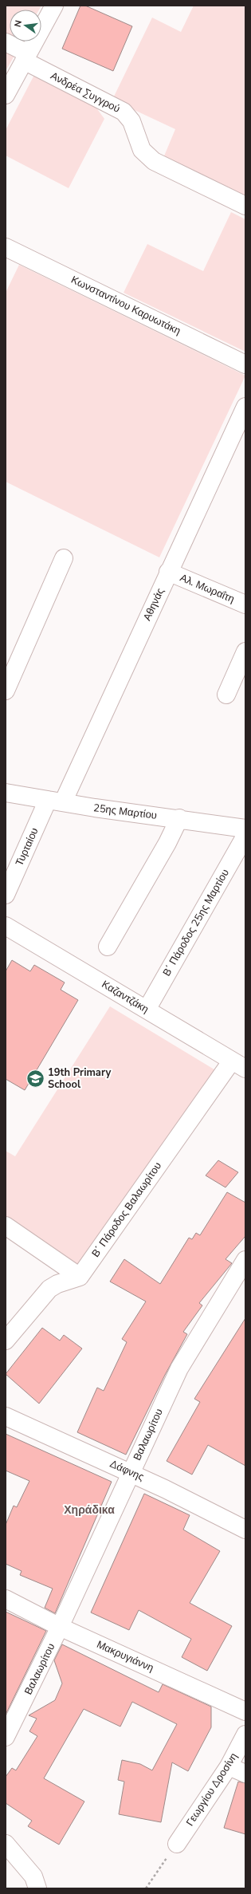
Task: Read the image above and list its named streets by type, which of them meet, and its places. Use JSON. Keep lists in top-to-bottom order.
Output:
{
  "streets": {
    "street": [
      "Ανδρέα Συγγρού",
      "Κωνσταντίνου Καρυωτάκη",
      "Αλ. Μωραΐτη",
      "Αθηνάς",
      "25ης Μαρτίου",
      "Τυρταίου",
      "Β΄ Πάροδος 25ης Μαρτίου",
      "Καζαντζάκη",
      "Β΄ Πάροδος Βαλαωρίτου",
      "Βαλαωρίτου",
      "Δάφνης",
      "Μακρυγιάννη",
      "Γεωργίου Δροσίνη"
    ]
  },
  "crossings": [
    ["Αλ. Μωραΐτη", "Αθηνάς"],
    ["Αθηνάς", "25ης Μαρτίου"],
    ["Αθηνάς", "Τυρταίου"],
    ["25ης Μαρτίου", "Τυρταίου"],
    ["Β΄ Πάροδος 25ης Μαρτίου", "Καζαντζάκη"],
    ["Καζαντζάκη", "Β΄ Πάροδος Βαλαωρίτου"],
    ["Βαλαωρίτου", "Δάφνης"],
    ["Βαλαωρίτου", "Μακρυγιάννη"]
  ],
  "districts": ["Χηράδικα"],
  "places": {
    "school or university": ["19th Primary School"]
  },
  "north": "left"
}
